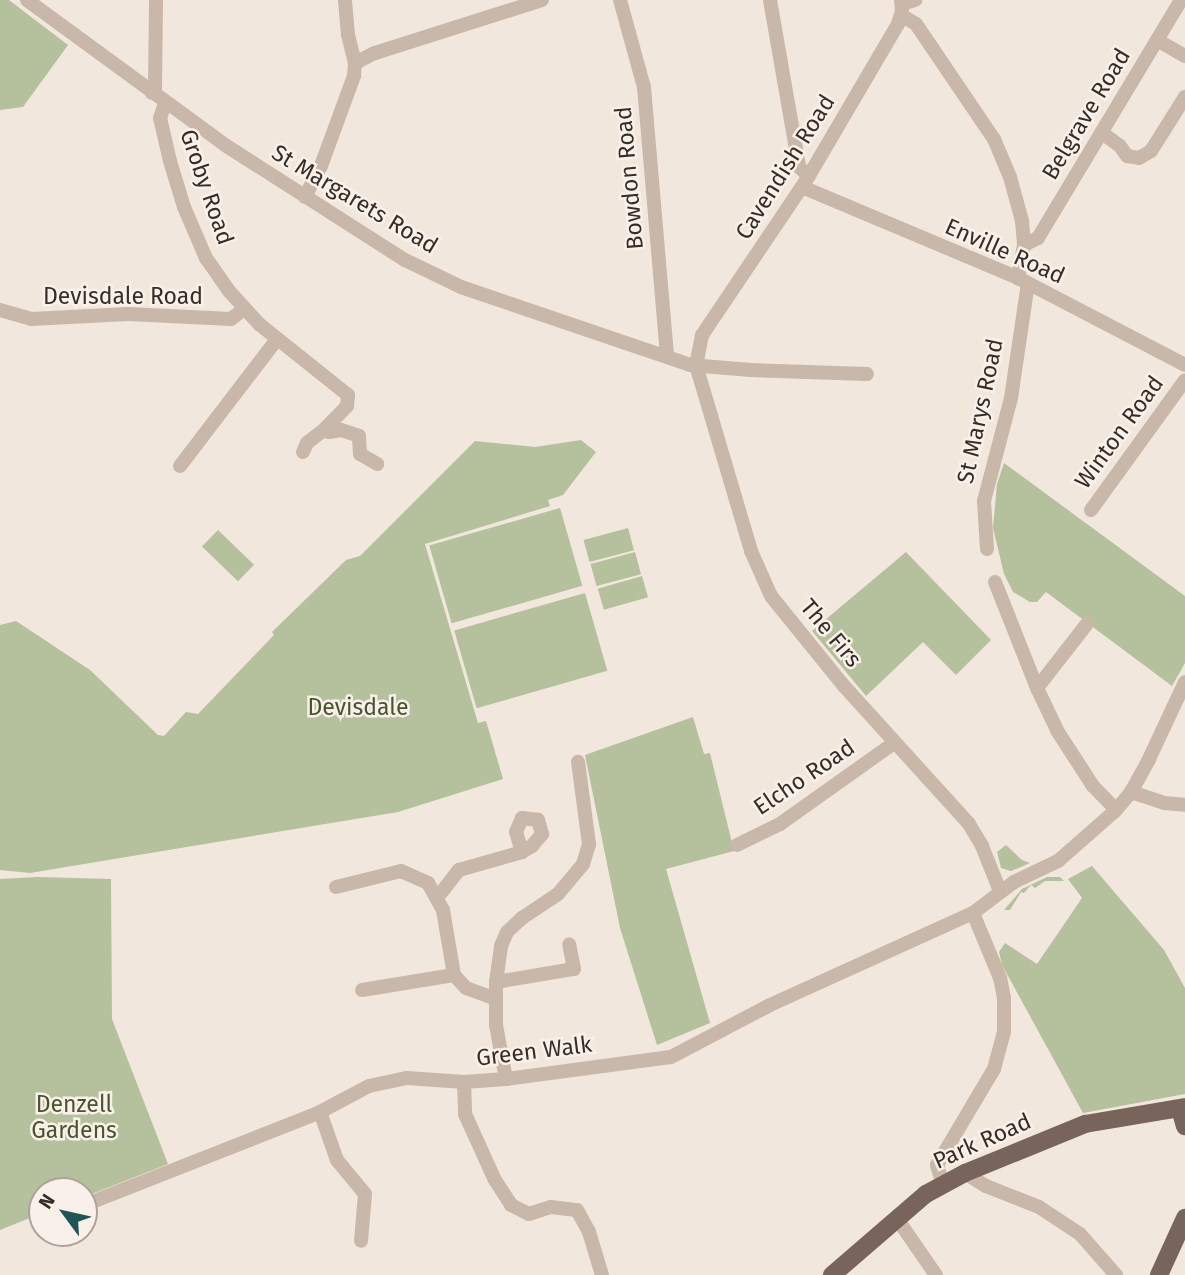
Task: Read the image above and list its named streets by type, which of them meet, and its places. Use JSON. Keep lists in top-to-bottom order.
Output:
{
  "streets": {
    "main road": ["Park Road"],
    "street": [
      "Belgrave Road",
      "Cavendish Road",
      "Bowdon Road",
      "Groby Road",
      "St Margarets Road",
      "Enville Road",
      "Devisdale Road",
      "St Marys Road",
      "Winton Road",
      "The Firs",
      "Elcho Road",
      "Green Walk"
    ]
  },
  "crossings": [
    ["Belgrave Road", "St Marys Road"],
    ["Cavendish Road", "St Margarets Road"],
    ["Cavendish Road", "Enville Road"],
    ["Cavendish Road", "St Marys Road"],
    ["Cavendish Road", "The Firs"],
    ["Bowdon Road", "St Margarets Road"],
    ["Groby Road", "St Margarets Road"],
    ["Groby Road", "Devisdale Road"],
    ["St Margarets Road", "The Firs"],
    ["Enville Road", "St Marys Road"],
    ["The Firs", "Elcho Road"],
    ["The Firs", "Green Walk"]
  ],
  "parks": ["Devisdale", "Denzell Gardens"],
  "north": "top left"
}
